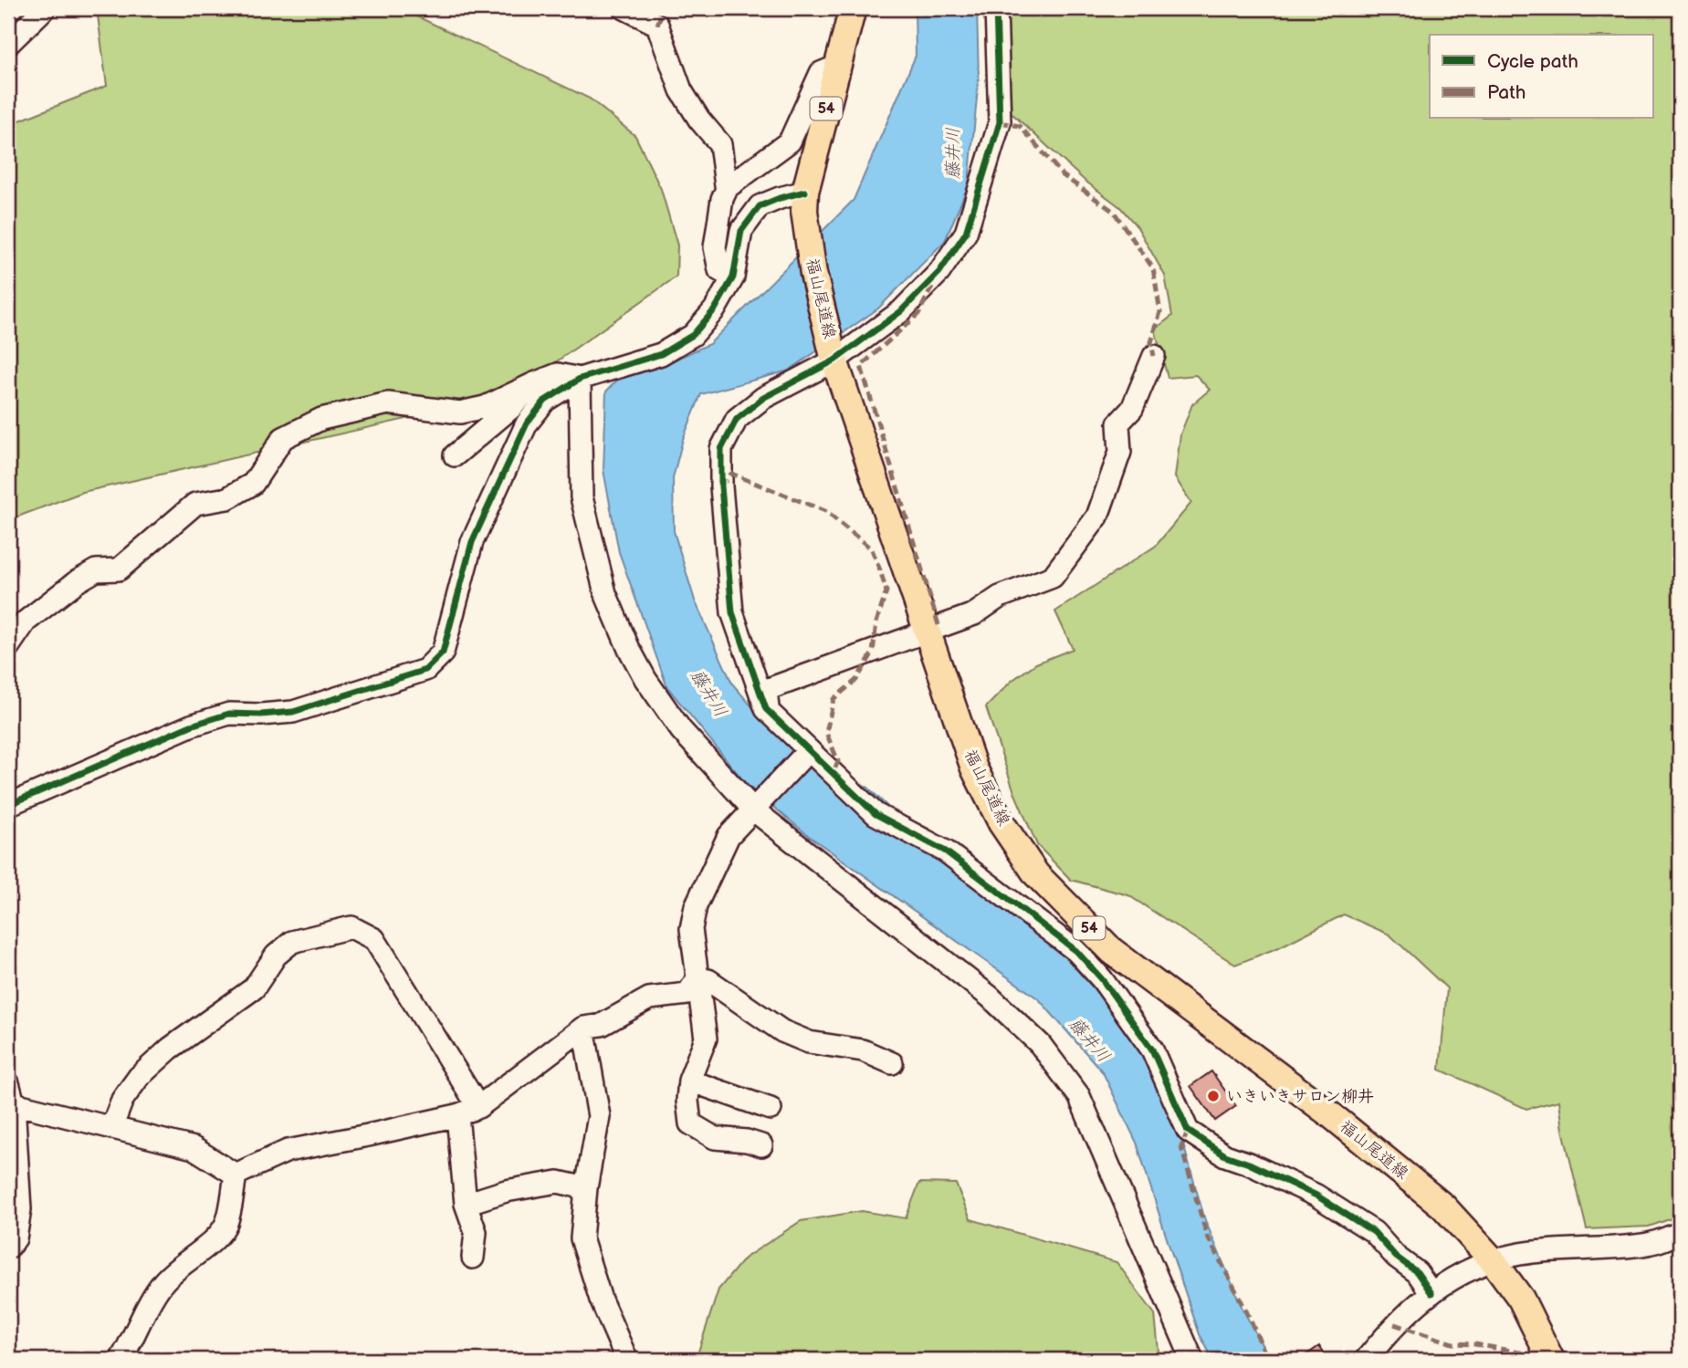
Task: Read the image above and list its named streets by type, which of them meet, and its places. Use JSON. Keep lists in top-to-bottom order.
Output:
{
  "streets": {
    "main road": ["54", "福山尾道線"]
  },
  "water": ["藤井川"],
  "places": ["いきいきサロン柳井"],
  "legend": ["Cycle path", "Path"]
}
